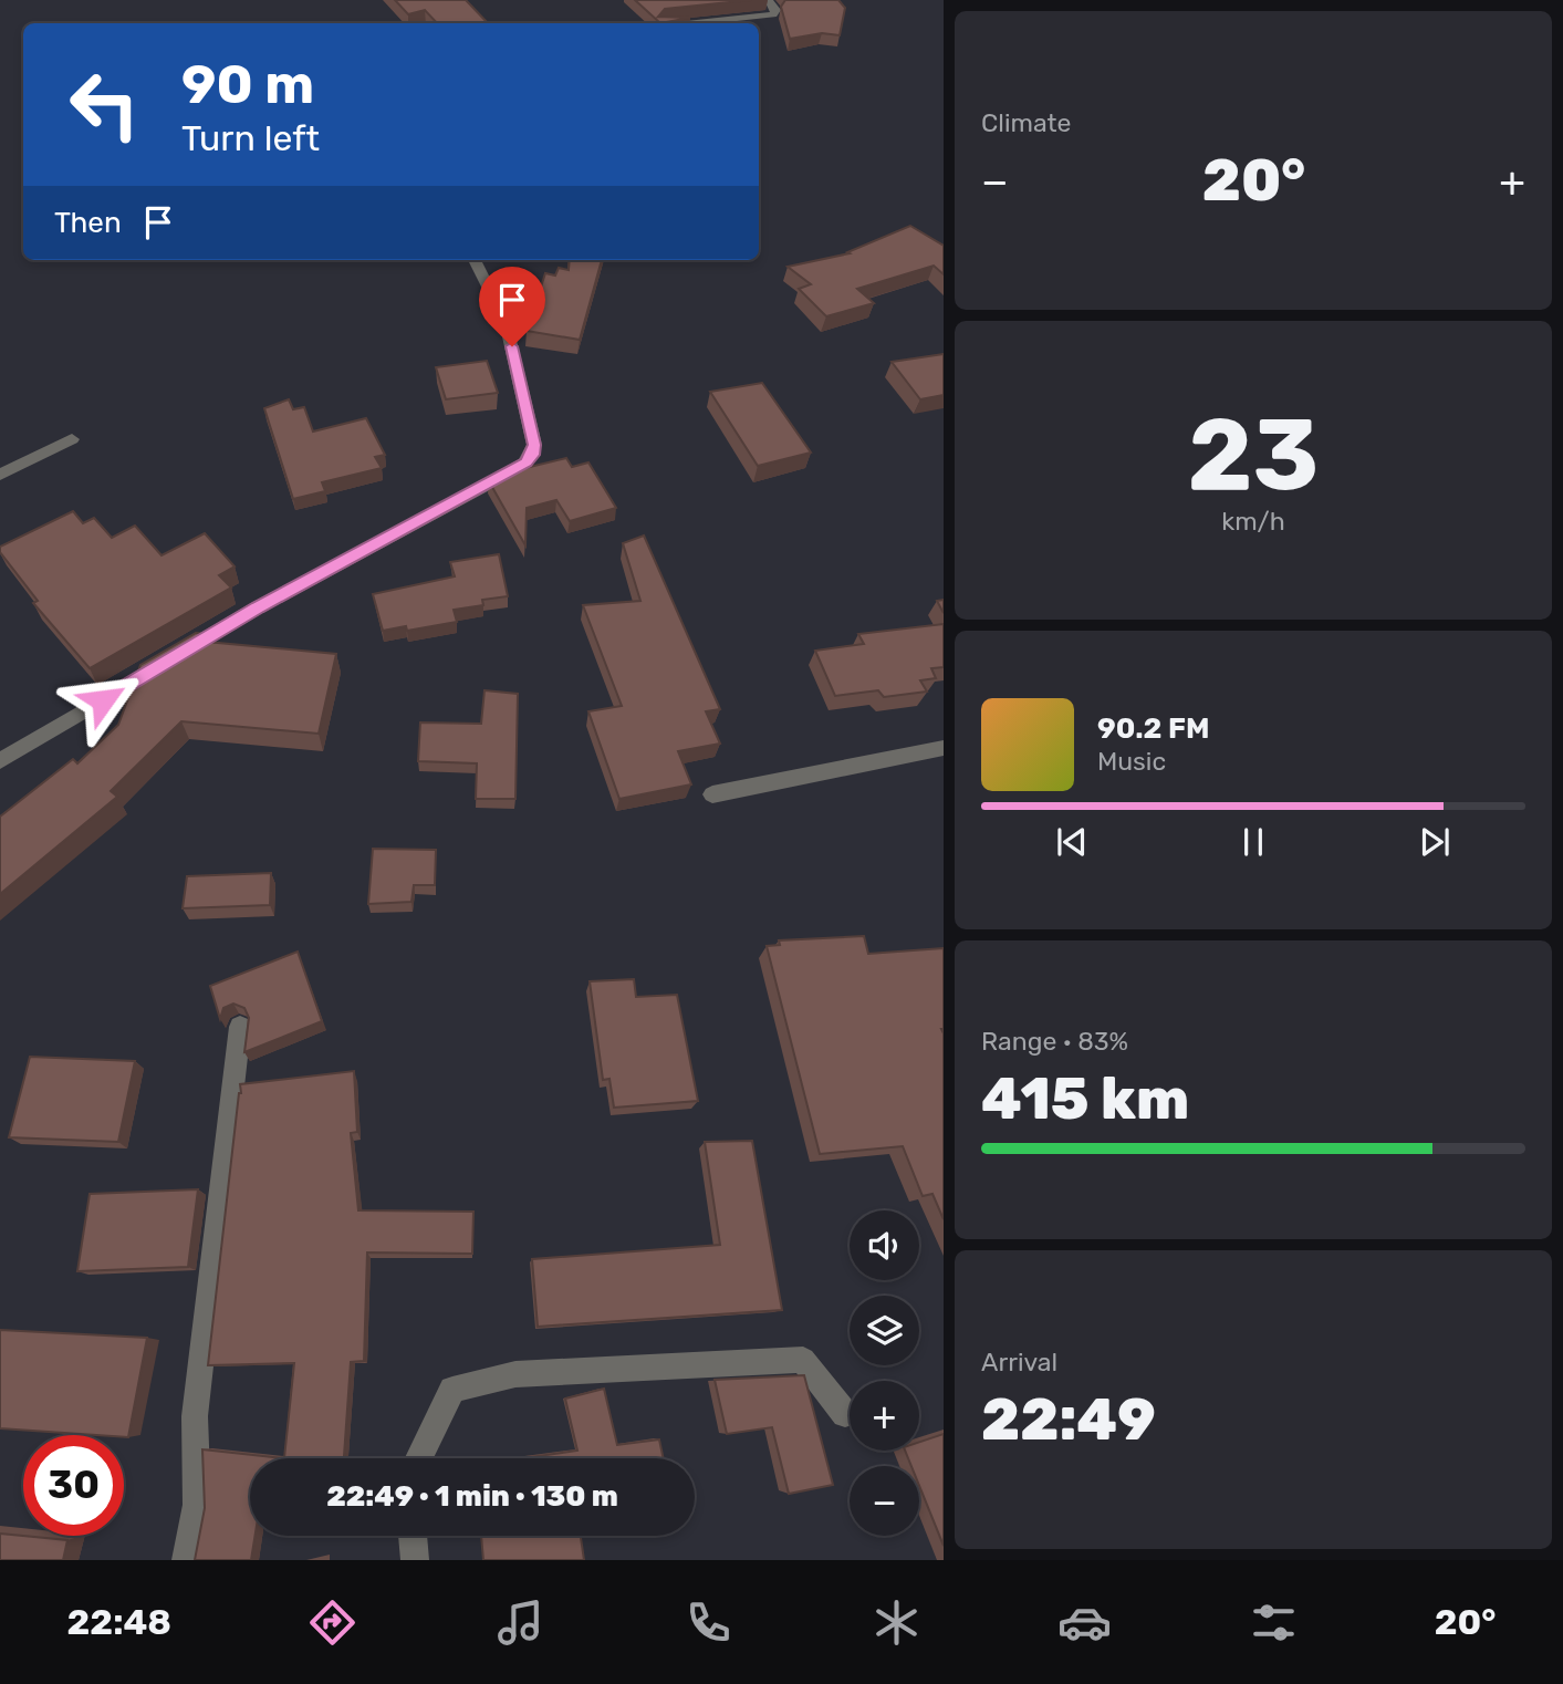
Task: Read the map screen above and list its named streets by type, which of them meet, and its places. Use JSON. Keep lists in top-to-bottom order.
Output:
{
  "page": {
    "tile": [
      "Climate",
      ["23", "km/h"],
      ["Range · 83%", "415 km"],
      ["Arrival", "22:49"]
    ],
    "turn": ["90 m", "Turn left"],
    "heat": ["−", "20°", "+"],
    "then": "Then",
    "song": ["90.2 FM", "Music"],
    "map_buttons": ["+", "−"],
    "limit": "30",
    "trip": "22:49 · 1 min · 130 m",
    "tabs": ["22:48", "20°"]
  }
}
